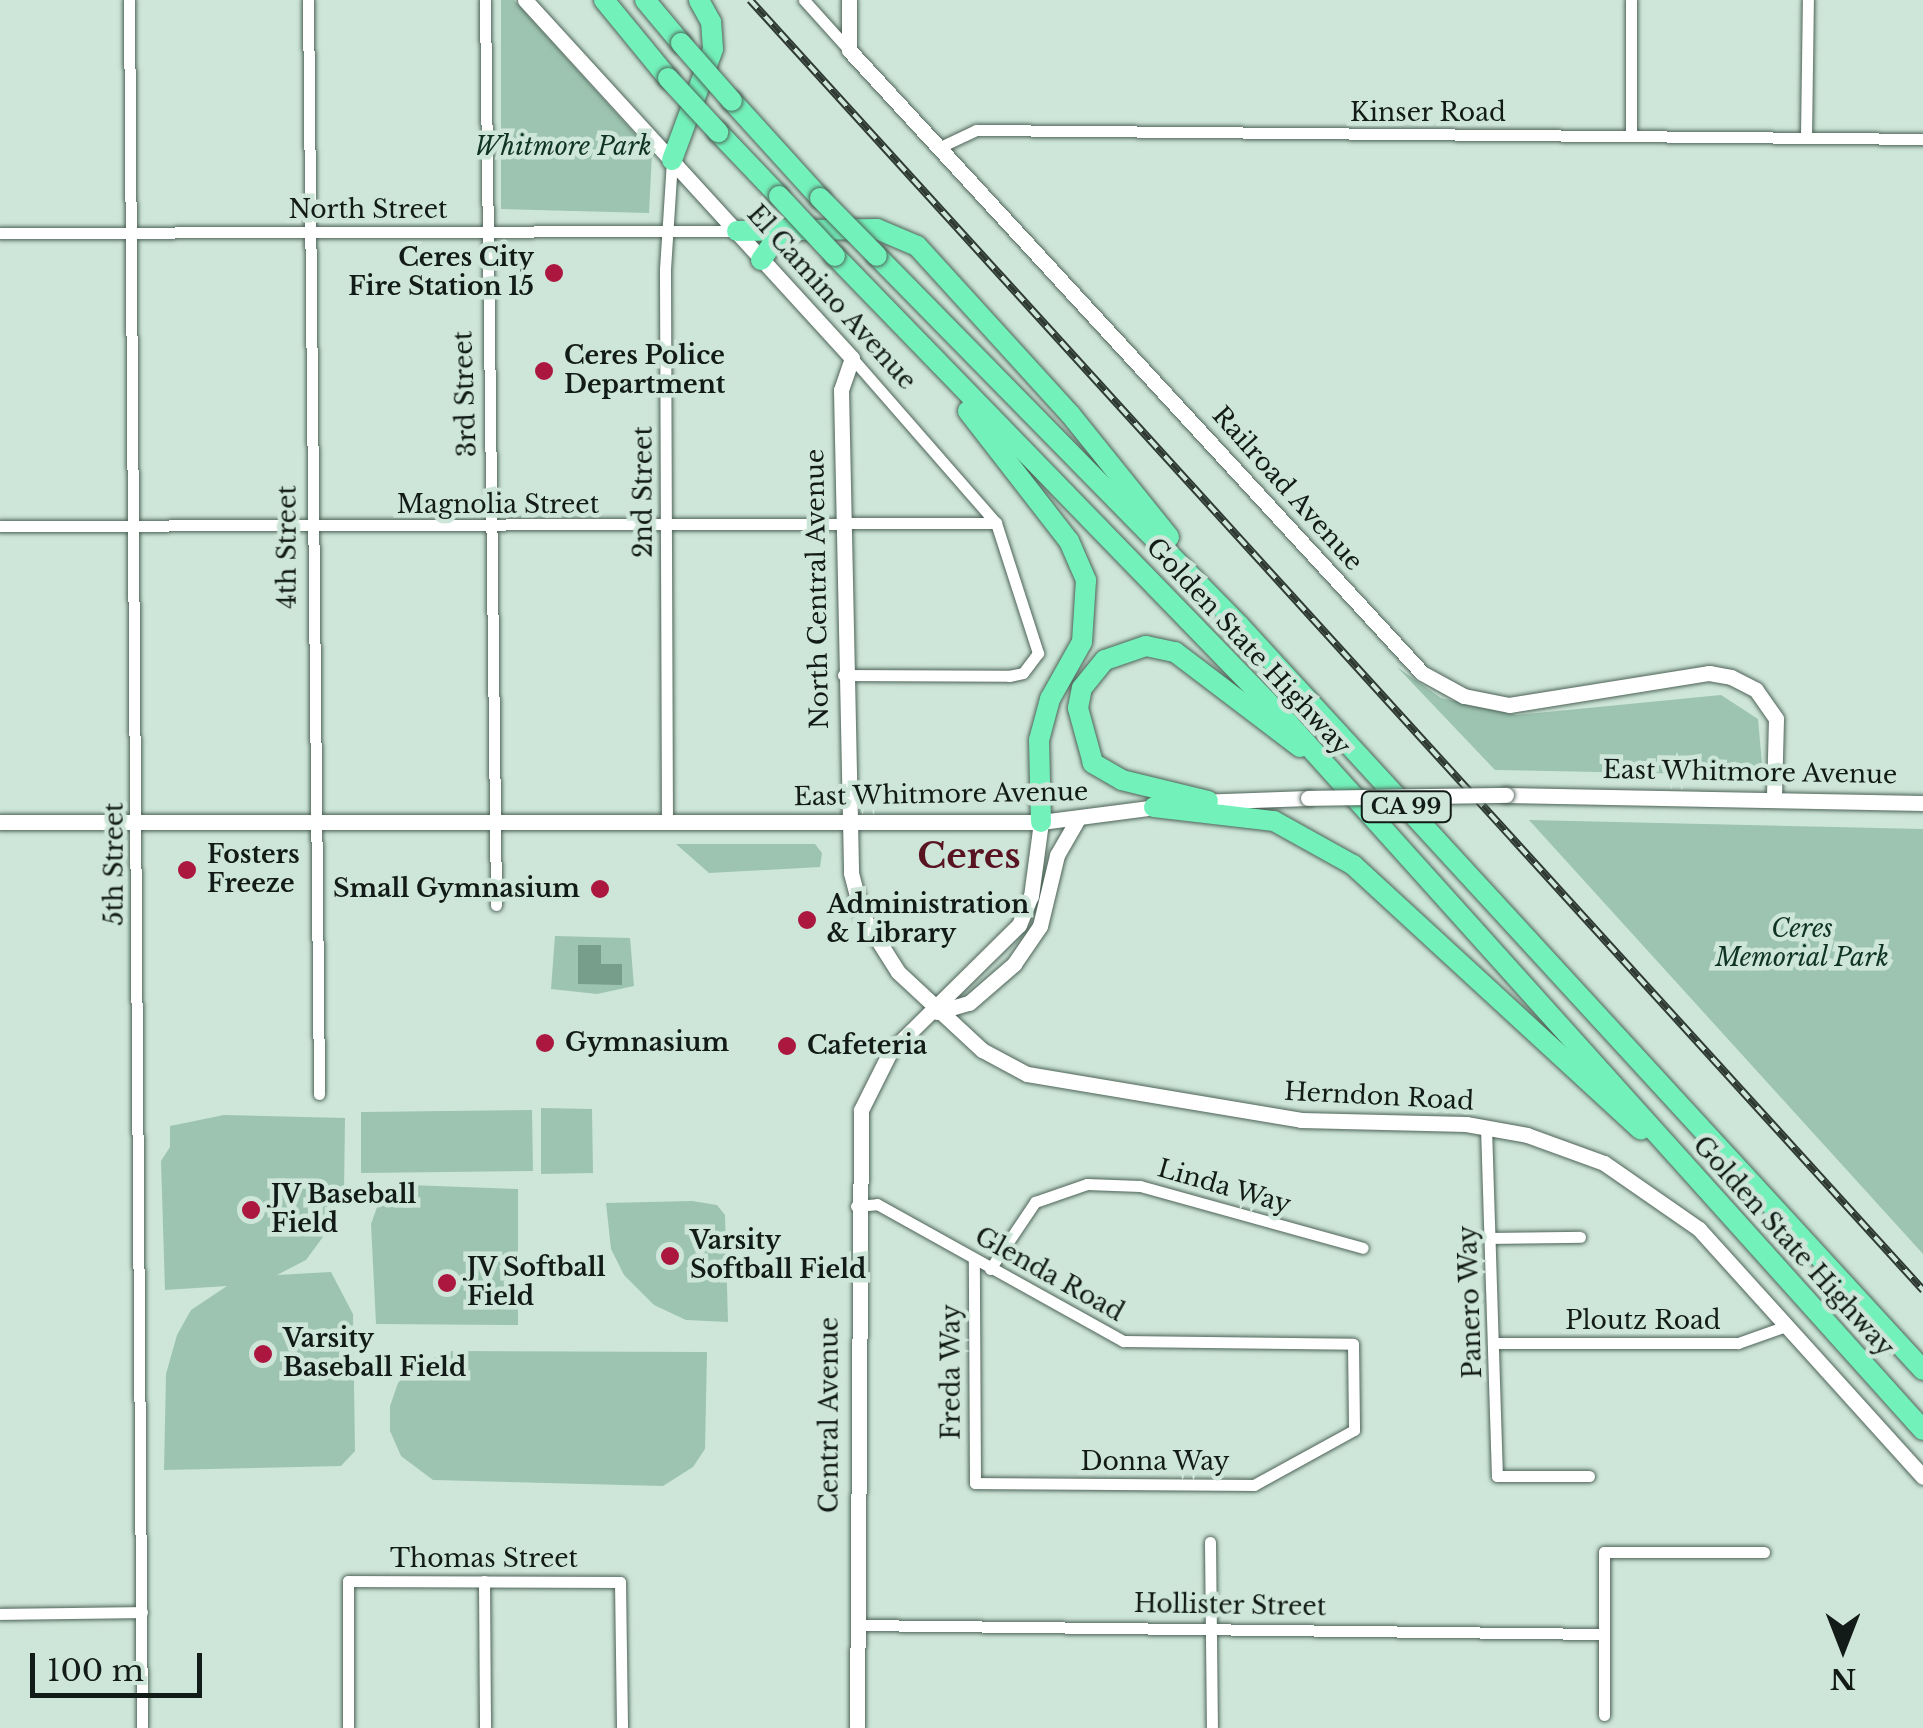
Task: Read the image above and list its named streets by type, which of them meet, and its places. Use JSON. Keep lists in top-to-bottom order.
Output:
{
  "streets": {
    "highway": ["Golden State Highway", "CA 99"],
    "street": [
      "Kinser Road",
      "North Street",
      "El Camino Avenue",
      "3rd Street",
      "Railroad Avenue",
      "2nd Street",
      "Magnolia Street",
      "4th Street",
      "North Central Avenue",
      "East Whitmore Avenue",
      "5th Street",
      "Herndon Road",
      "Linda Way",
      "Glenda Road",
      "Panero Way",
      "Ploutz Road",
      "Freda Way",
      "Central Avenue",
      "Donna Way",
      "Thomas Street",
      "Hollister Street"
    ]
  },
  "crossings": [
    ["Kinser Road", "Railroad Avenue"],
    ["North Street", "El Camino Avenue"],
    ["North Street", "3rd Street"],
    ["North Street", "2nd Street"],
    ["North Street", "4th Street"],
    ["North Street", "5th Street"],
    ["El Camino Avenue", "2nd Street"],
    ["El Camino Avenue", "Magnolia Street"],
    ["El Camino Avenue", "North Central Avenue"],
    ["3rd Street", "Magnolia Street"],
    ["3rd Street", "East Whitmore Avenue"],
    ["Railroad Avenue", "East Whitmore Avenue"],
    ["2nd Street", "Magnolia Street"],
    ["2nd Street", "East Whitmore Avenue"],
    ["Magnolia Street", "4th Street"],
    ["Magnolia Street", "North Central Avenue"],
    ["Magnolia Street", "5th Street"],
    ["4th Street", "East Whitmore Avenue"],
    ["North Central Avenue", "East Whitmore Avenue"],
    ["North Central Avenue", "Herndon Road"],
    ["East Whitmore Avenue", "5th Street"],
    ["East Whitmore Avenue", "Herndon Road"],
    ["Herndon Road", "Panero Way"],
    ["Herndon Road", "Ploutz Road"],
    ["Herndon Road", "Central Avenue"],
    ["Linda Way", "Glenda Road"],
    ["Glenda Road", "Freda Way"],
    ["Glenda Road", "Central Avenue"],
    ["Glenda Road", "Donna Way"],
    ["Panero Way", "Ploutz Road"],
    ["Freda Way", "Donna Way"],
    ["Central Avenue", "Hollister Street"]
  ],
  "districts": ["Ceres"],
  "parks": ["Whitmore Park", "Ceres Memorial Park"],
  "places": [
    "Ceres City Fire Station 15",
    "Ceres Police Department",
    "Fosters Freeze",
    "Small Gymnasium",
    "Administration & Library",
    "Gymnasium",
    "Cafeteria",
    "JV Baseball Field",
    "Varsity Softball Field",
    "JV Softball Field",
    "Varsity Baseball Field"
  ],
  "scale_bar": "100 m",
  "north": "bottom"
}
